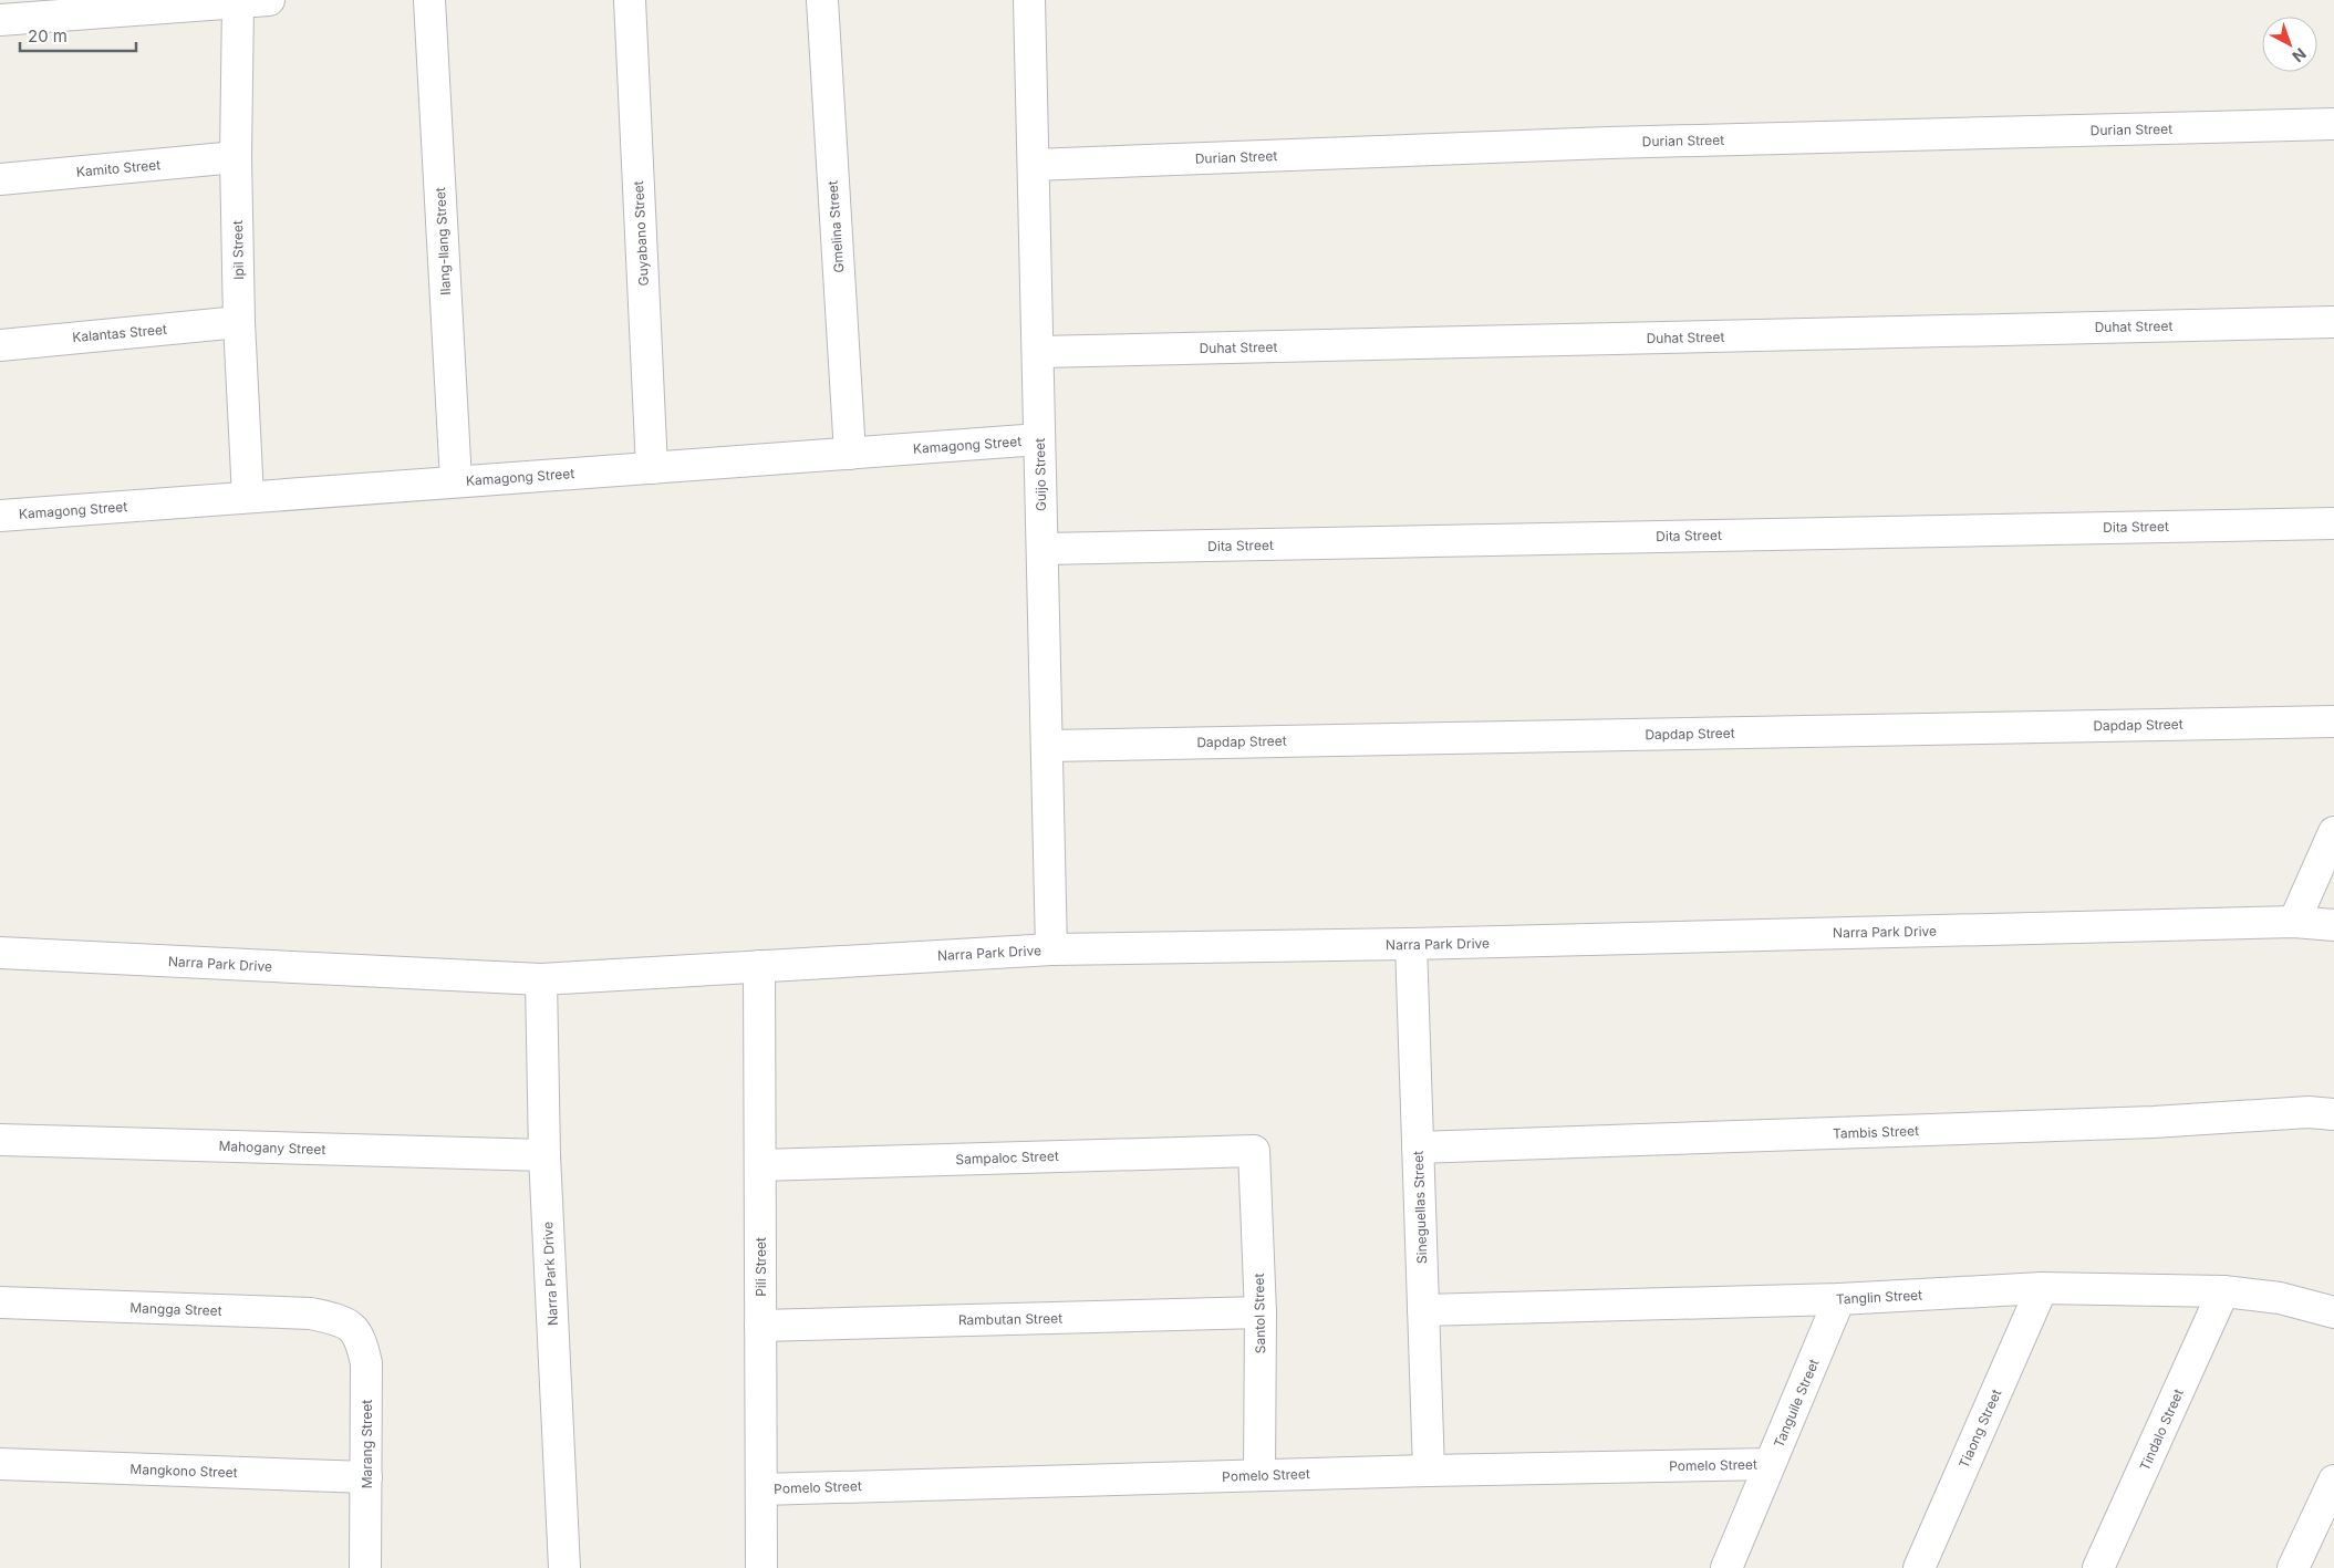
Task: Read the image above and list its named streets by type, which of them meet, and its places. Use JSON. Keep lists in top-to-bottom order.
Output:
{
  "streets": {
    "street": [
      "Durian Street",
      "Kamito Street",
      "Gmelina Street",
      "Guyabano Street",
      "Ilang-Ilang Street",
      "Ipil Street",
      "Duhat Street",
      "Kalantas Street",
      "Kamagong Street",
      "Guijo Street",
      "Dita Street",
      "Dapdap Street",
      "Narra Park Drive",
      "Tambis Street",
      "Mahogany Street",
      "Sampaloc Street",
      "Sineguellas Street",
      "Pili Street",
      "Tanglin Street",
      "Mangga Street",
      "Santol Street",
      "Rambutan Street",
      "Tanguile Street",
      "Tiaong Street",
      "Tindalo Street",
      "Marang Street",
      "Pomelo Street",
      "Mangkono Street"
    ]
  },
  "crossings": [
    ["Durian Street", "Guijo Street"],
    ["Kamito Street", "Ipil Street"],
    ["Gmelina Street", "Kamagong Street"],
    ["Guyabano Street", "Kamagong Street"],
    ["Ilang-Ilang Street", "Kamagong Street"],
    ["Ipil Street", "Kalantas Street"],
    ["Ipil Street", "Kamagong Street"],
    ["Duhat Street", "Guijo Street"],
    ["Kamagong Street", "Guijo Street"],
    ["Guijo Street", "Dita Street"],
    ["Guijo Street", "Dapdap Street"],
    ["Guijo Street", "Narra Park Drive"],
    ["Narra Park Drive", "Mahogany Street"],
    ["Narra Park Drive", "Sineguellas Street"],
    ["Narra Park Drive", "Pili Street"],
    ["Tambis Street", "Sineguellas Street"],
    ["Sampaloc Street", "Pili Street"],
    ["Sampaloc Street", "Santol Street"],
    ["Sineguellas Street", "Tanglin Street"],
    ["Sineguellas Street", "Pomelo Street"],
    ["Pili Street", "Rambutan Street"],
    ["Pili Street", "Pomelo Street"],
    ["Tanglin Street", "Tanguile Street"],
    ["Tanglin Street", "Tiaong Street"],
    ["Tanglin Street", "Tindalo Street"],
    ["Mangga Street", "Marang Street"],
    ["Santol Street", "Rambutan Street"],
    ["Santol Street", "Pomelo Street"],
    ["Tanguile Street", "Pomelo Street"],
    ["Marang Street", "Mangkono Street"]
  ],
  "scale_bar": "20 m",
  "north": "bottom right"
}
